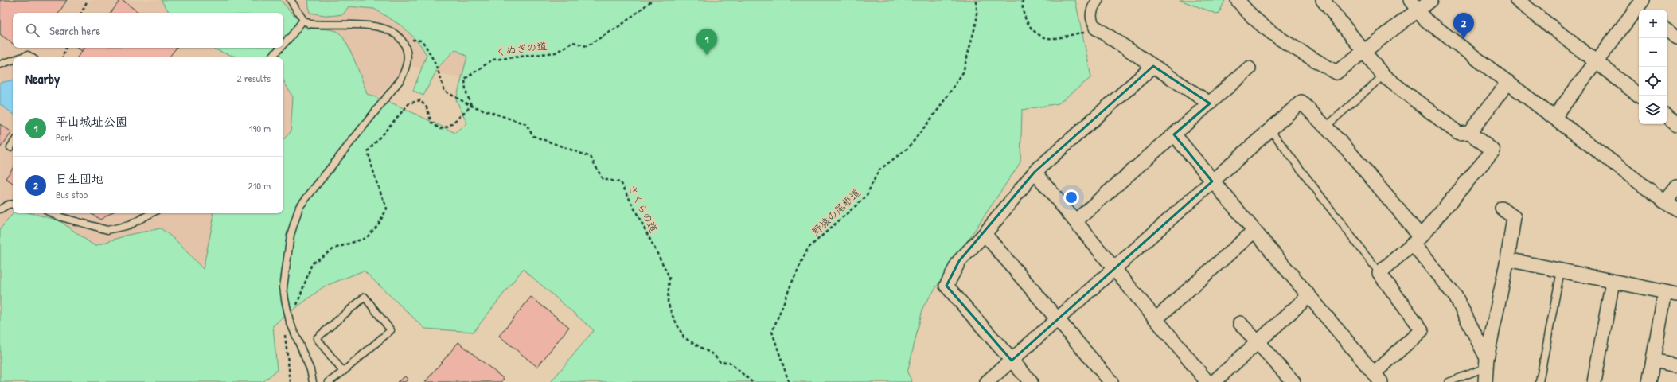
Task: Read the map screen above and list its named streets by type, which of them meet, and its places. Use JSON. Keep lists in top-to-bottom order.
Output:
{
  "streets": {
    "path": ["くぬぎの道", "さくらの道", "野猿の尾根道"]
  },
  "crossings": [
    ["くぬぎの道", "さくらの道"]
  ],
  "page": {
    "map_buttons": ["+", "−"],
    "pins": ["2", "1"],
    "search": "Search here",
    "heading": ["Nearby", "2 results"],
    "list": [
      {
        "mark": "1",
        "name": "平山城址公園",
        "note": "Park",
        "value": "190 m"
      },
      {
        "mark": "2",
        "name": "日生団地",
        "note": "Bus stop",
        "value": "210 m"
      }
    ]
  }
}
